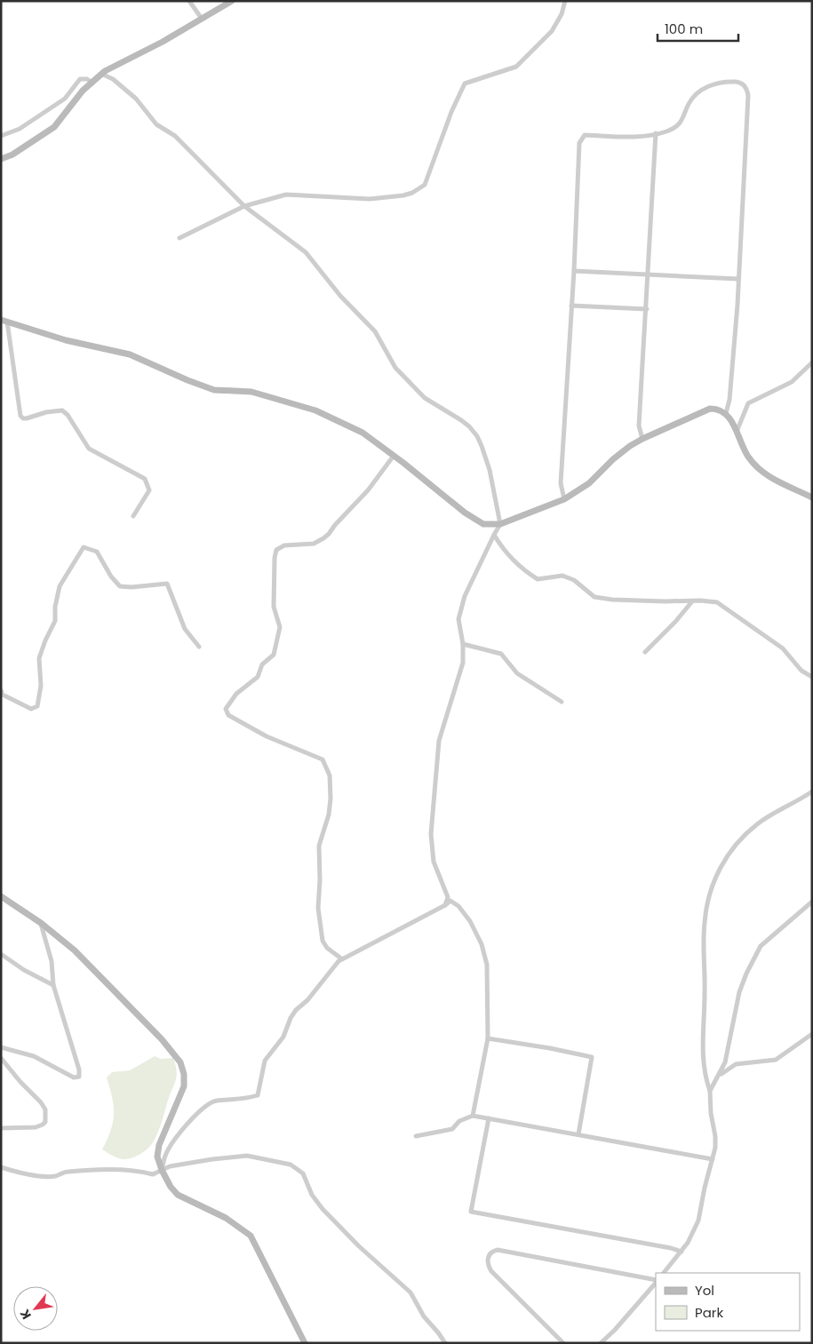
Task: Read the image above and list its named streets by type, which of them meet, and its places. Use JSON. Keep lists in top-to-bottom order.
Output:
{
  "legend": ["Yol", "Park"],
  "scale_bar": "100 m",
  "north": "bottom left"
}
